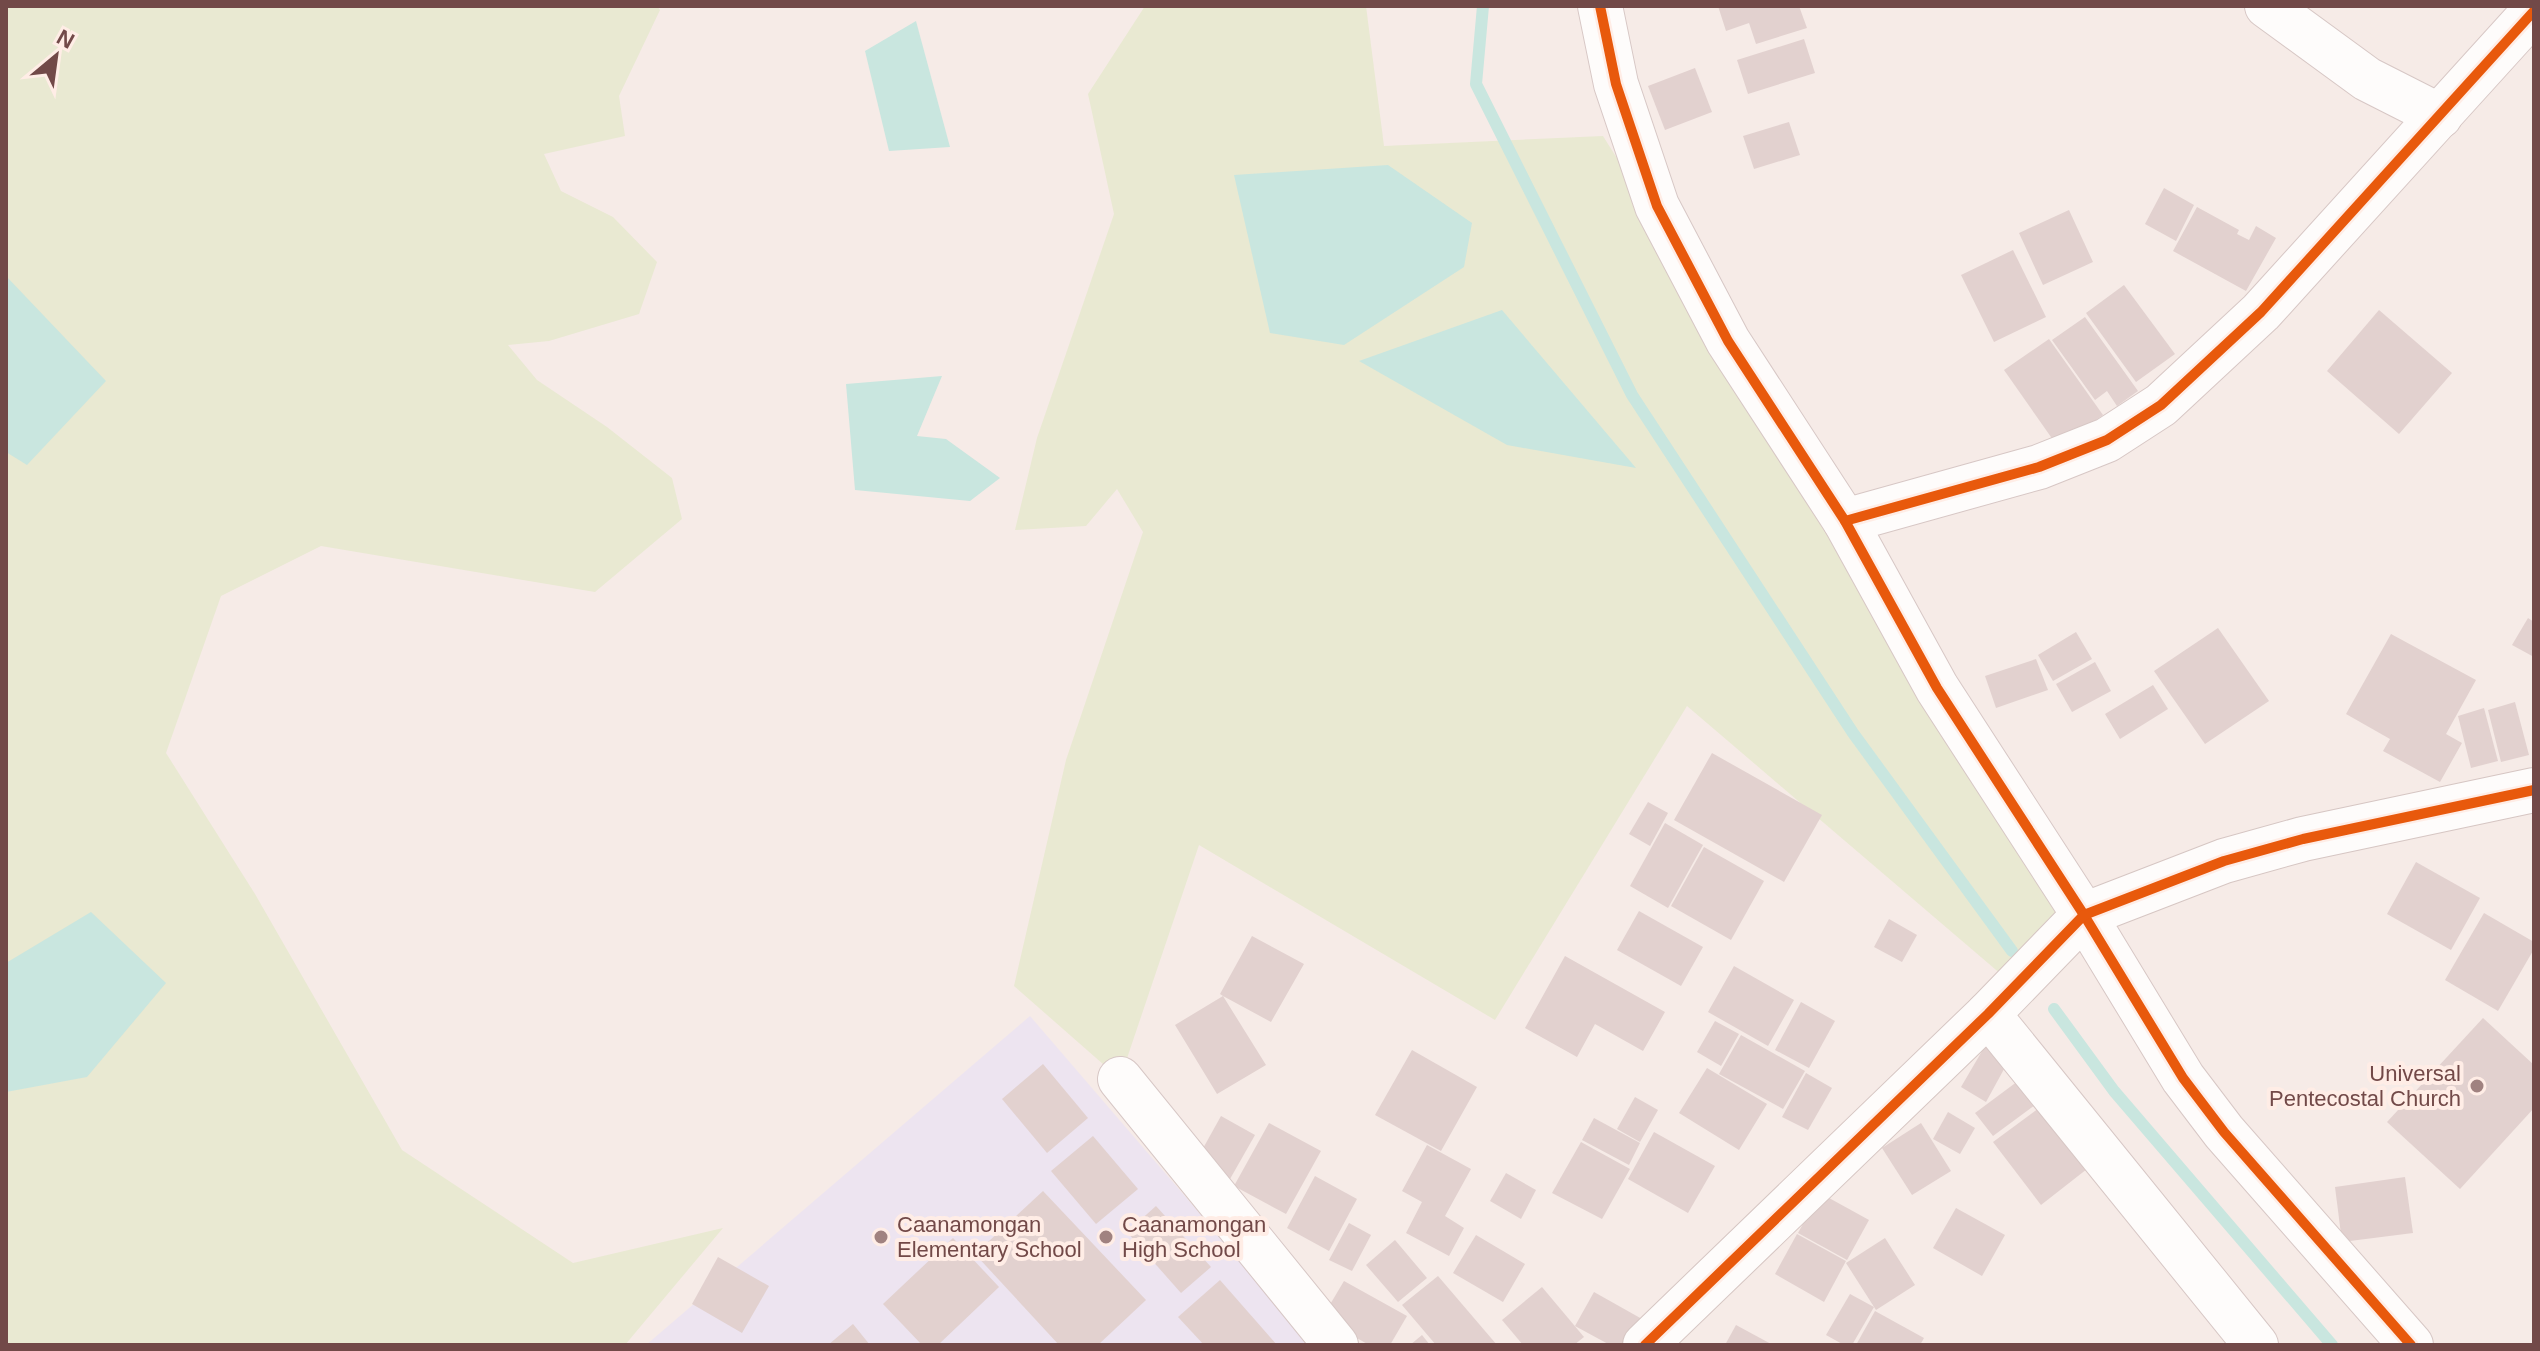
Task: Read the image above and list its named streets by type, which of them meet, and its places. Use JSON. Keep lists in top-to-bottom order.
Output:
{
  "places": ["Universal Pentecostal Church", "Caanamongan Elementary School", "Caanamongan High School"],
  "north": "top right"
}
